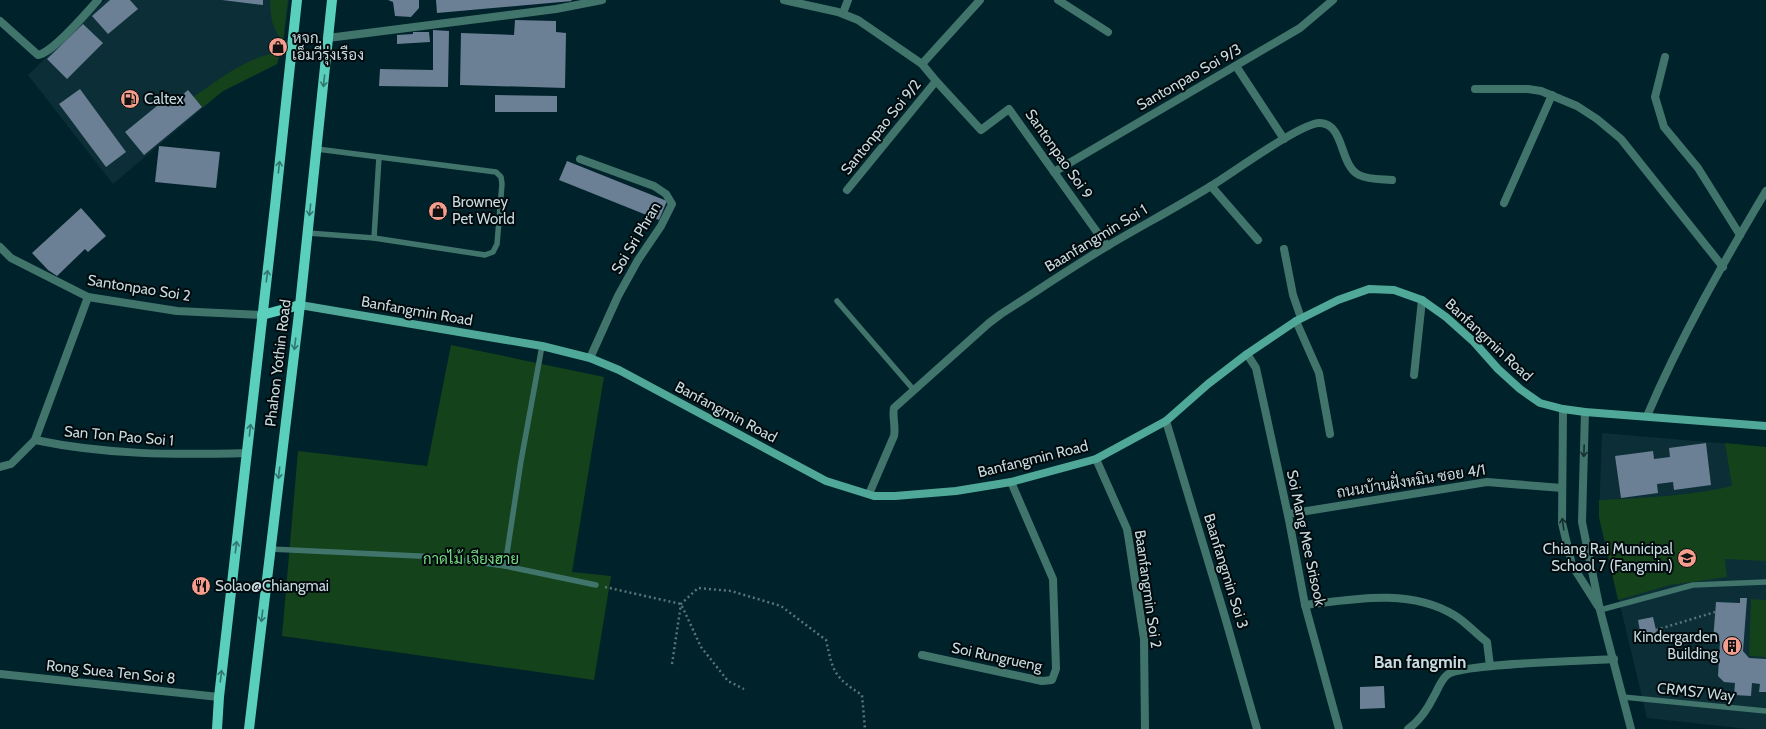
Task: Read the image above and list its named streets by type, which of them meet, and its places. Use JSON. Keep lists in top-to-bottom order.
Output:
{
  "streets": {
    "main road": ["Phahon Yothin Road"],
    "street": [
      "Santonpao Soi 9/3",
      "Santonpao Soi 9/2",
      "Santonpao Soi 9",
      "Soi Sri Phran",
      "Baanfangmin Soi 1",
      "Santonpao Soi 2",
      "Banfangmin Road",
      "San Ton Pao Soi 1",
      "ถนนบ้านฝั่งหมิน ซอย 4/1",
      "Soi Mang Mee Srisook",
      "Baanfangmin Soi 3",
      "Baanfangmin Soi 2",
      "Soi Rungrueng",
      "Rong Suea Ten Soi 8"
    ],
    "lane": ["CRMS7 Way"]
  },
  "crossings": [
    ["Santonpao Soi 9/3", "Santonpao Soi 9"],
    ["Santonpao Soi 9/2", "Santonpao Soi 9"],
    ["Santonpao Soi 9", "Baanfangmin Soi 1"],
    ["Soi Sri Phran", "Banfangmin Road"],
    ["Baanfangmin Soi 1", "Banfangmin Road"],
    ["Santonpao Soi 2", "Phahon Yothin Road"],
    ["Banfangmin Road", "Phahon Yothin Road"],
    ["Banfangmin Road", "Soi Mang Mee Srisook"],
    ["Banfangmin Road", "Baanfangmin Soi 3"],
    ["Banfangmin Road", "Baanfangmin Soi 2"],
    ["Banfangmin Road", "Soi Rungrueng"],
    ["Phahon Yothin Road", "San Ton Pao Soi 1"],
    ["Phahon Yothin Road", "Rong Suea Ten Soi 8"],
    ["ถนนบ้านฝั่งหมิน ซอย 4/1", "Soi Mang Mee Srisook"]
  ],
  "districts": ["Ban fangmin"],
  "parks": ["กาดไม้ เจียงฮาย"],
  "places": {
    "shop": ["หจก. เอ็มวีรุ่งเรือง", "Browney Pet World"],
    "fuel station": ["Caltex"],
    "school or university": ["Chiang Rai Municipal School 7 (Fangmin)"],
    "restaurant": ["Solao@Chiangmai"],
    "building": ["Kindergarden Building"]
  }
}
